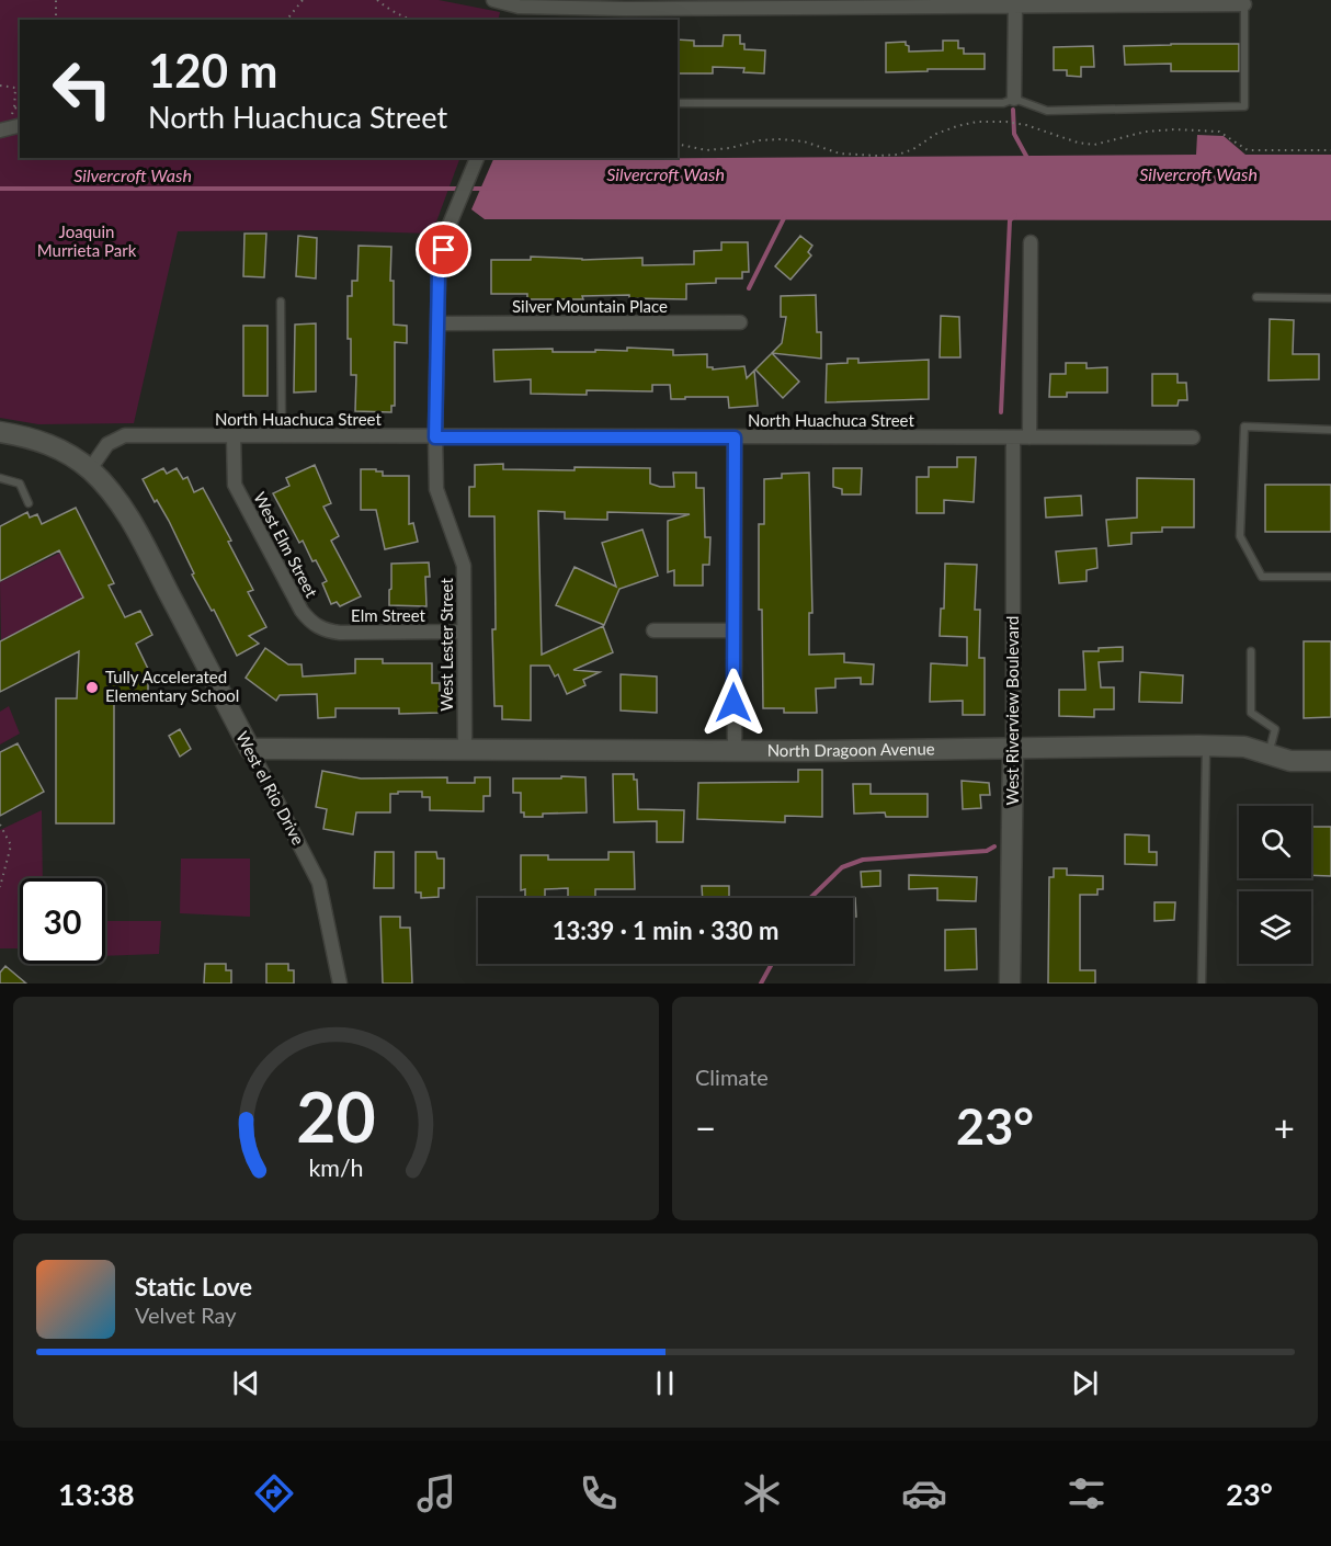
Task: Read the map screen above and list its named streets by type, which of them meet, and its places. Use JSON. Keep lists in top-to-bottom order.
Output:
{
  "streets": {
    "street": [
      "Silver Mountain Place",
      "North Huachuca Street",
      "West Elm Street",
      "Elm Street",
      "West Lester Street",
      "West Riverview Boulevard",
      "North Dragoon Avenue",
      "West el Rio Drive"
    ]
  },
  "crossings": [
    ["Silver Mountain Place", "West Lester Street"],
    ["North Huachuca Street", "West Elm Street"],
    ["North Huachuca Street", "West Lester Street"],
    ["North Huachuca Street", "West Riverview Boulevard"],
    ["North Huachuca Street", "West el Rio Drive"],
    ["West Elm Street", "Elm Street"],
    ["Elm Street", "West Lester Street"],
    ["West Lester Street", "North Dragoon Avenue"],
    ["West Riverview Boulevard", "North Dragoon Avenue"],
    ["North Dragoon Avenue", "West el Rio Drive"]
  ],
  "water": ["Silvercroft Wash"],
  "parks": ["Joaquin Murrieta Park"],
  "places": ["Tully Accelerated Elementary School"],
  "page": {
    "turn": ["120 m", "North Huachuca Street"],
    "limit": "30",
    "trip": "13:39 · 1 min · 330 m",
    "tile": "Climate",
    "heat": ["−", "23°", "+"],
    "song": ["Static Love", "Velvet Ray"],
    "tabs": ["13:38", "23°"],
    "gauge": ["20", "km/h"]
  }
}
